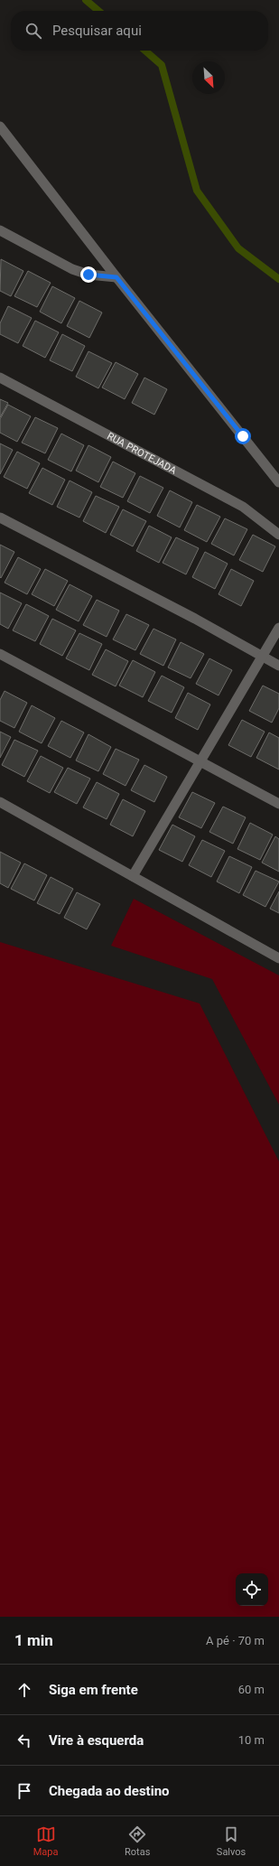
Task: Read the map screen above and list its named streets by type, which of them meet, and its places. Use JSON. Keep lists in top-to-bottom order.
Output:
{
  "streets": {
    "street": ["RUA PROTEJADA"]
  },
  "north": "bottom right",
  "page": {
    "search": "Pesquisar aqui",
    "heading": ["1 min", "A pé · 70 m"],
    "list": [
      ["Siga em frente", "60 m"],
      ["Vire à esquerda", "10 m"],
      "Chegada ao destino"
    ],
    "nav": ["Mapa", "Rotas", "Salvos"]
  }
}
